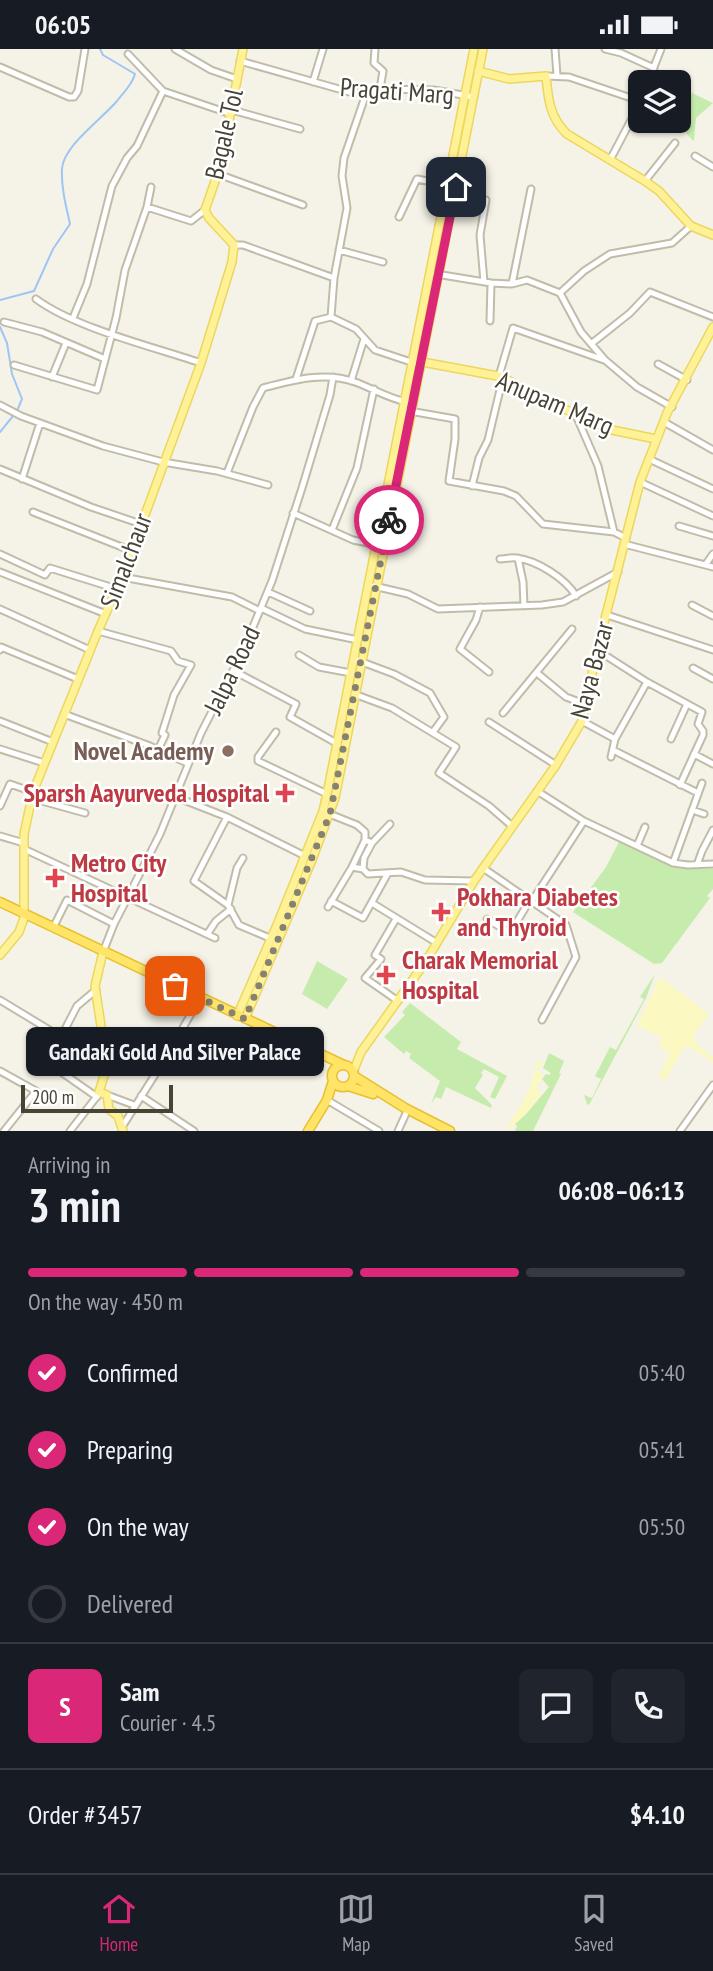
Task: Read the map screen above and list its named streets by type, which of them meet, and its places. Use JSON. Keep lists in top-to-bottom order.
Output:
{
  "streets": {
    "main road": [
      "Bagale Tol",
      "Anupam Marg",
      "Simalchaur",
      "Naya Bazar"
    ],
    "street": ["Pragati Marg", "Jalpa Road"]
  },
  "crossings": [
    ["Pragati Marg", "Bagale Tol"],
    ["Bagale Tol", "Simalchaur"],
    ["Anupam Marg", "Naya Bazar"]
  ],
  "places": {
    "other": ["Novel Academy", "Gandaki Gold And Silver Palace"],
    "health": [
      "Sparsh Aayurveda Hospital",
      "Metro City Hospital",
      "Pokhara Diabetes and Thyroid",
      "Charak Memorial Hospital"
    ]
  },
  "scale_bar": "200 m",
  "page": {
    "status": "06:05",
    "bubble": "Gandaki Gold And Silver Palace",
    "scale": "200 m",
    "heading": ["3 min", "Arriving in", "06:08–06:13"],
    "panel": [
      "Sam",
      "Courier · 4.5",
      "Order #3457",
      "$4.10"
    ],
    "bar": "On the way · 450 m",
    "list": [
      ["Confirmed", "05:40"],
      ["Preparing", "05:41"],
      ["On the way", "05:50"],
      "Delivered"
    ],
    "round": "S",
    "tabs": ["Home", "Map", "Saved"]
  }
}
